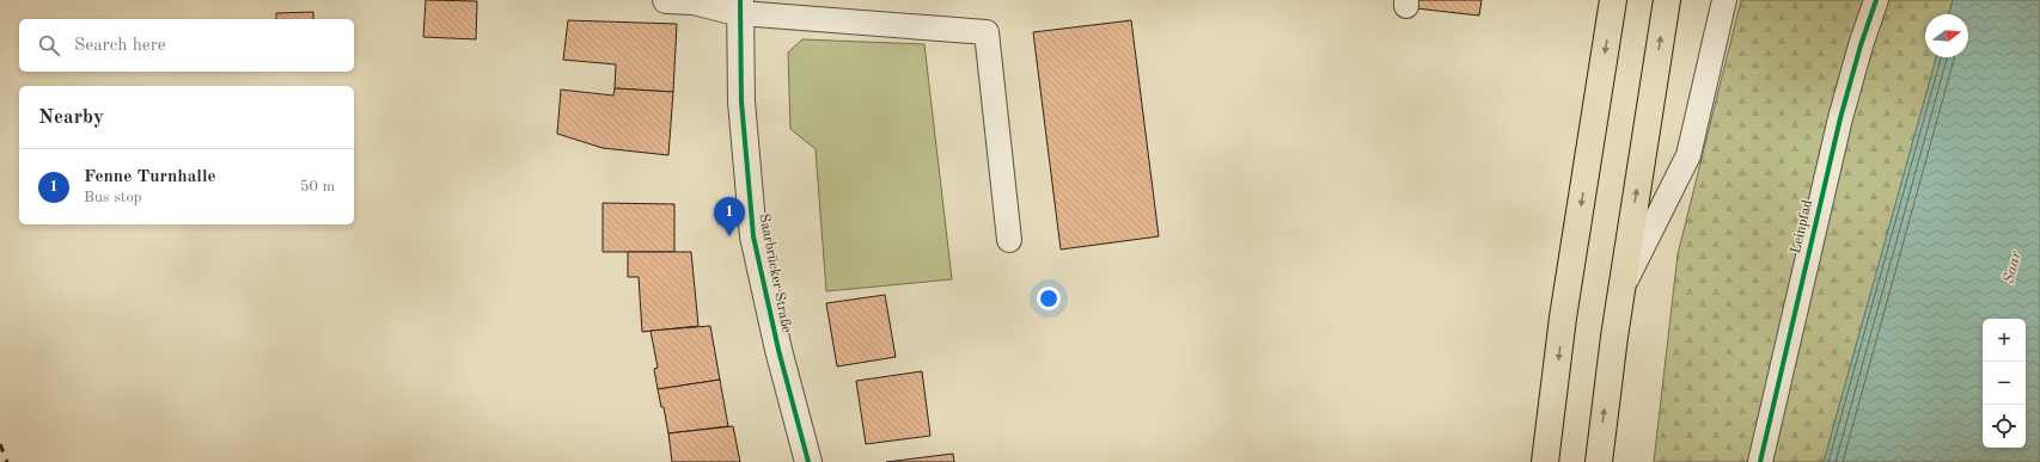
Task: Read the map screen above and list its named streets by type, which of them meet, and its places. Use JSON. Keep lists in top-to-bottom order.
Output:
{
  "streets": {
    "street": ["Saarbrücker Straße"],
    "lane": ["Leinpfad"]
  },
  "water": ["Saar"],
  "north": "right",
  "page": {
    "search": "Search here",
    "heading": "Nearby",
    "list": [
      {
        "mark": "1",
        "name": "Fenne Turnhalle",
        "note": "Bus stop",
        "value": "50 m"
      }
    ],
    "pins": "1",
    "map_buttons": ["+", "−"]
  }
}
